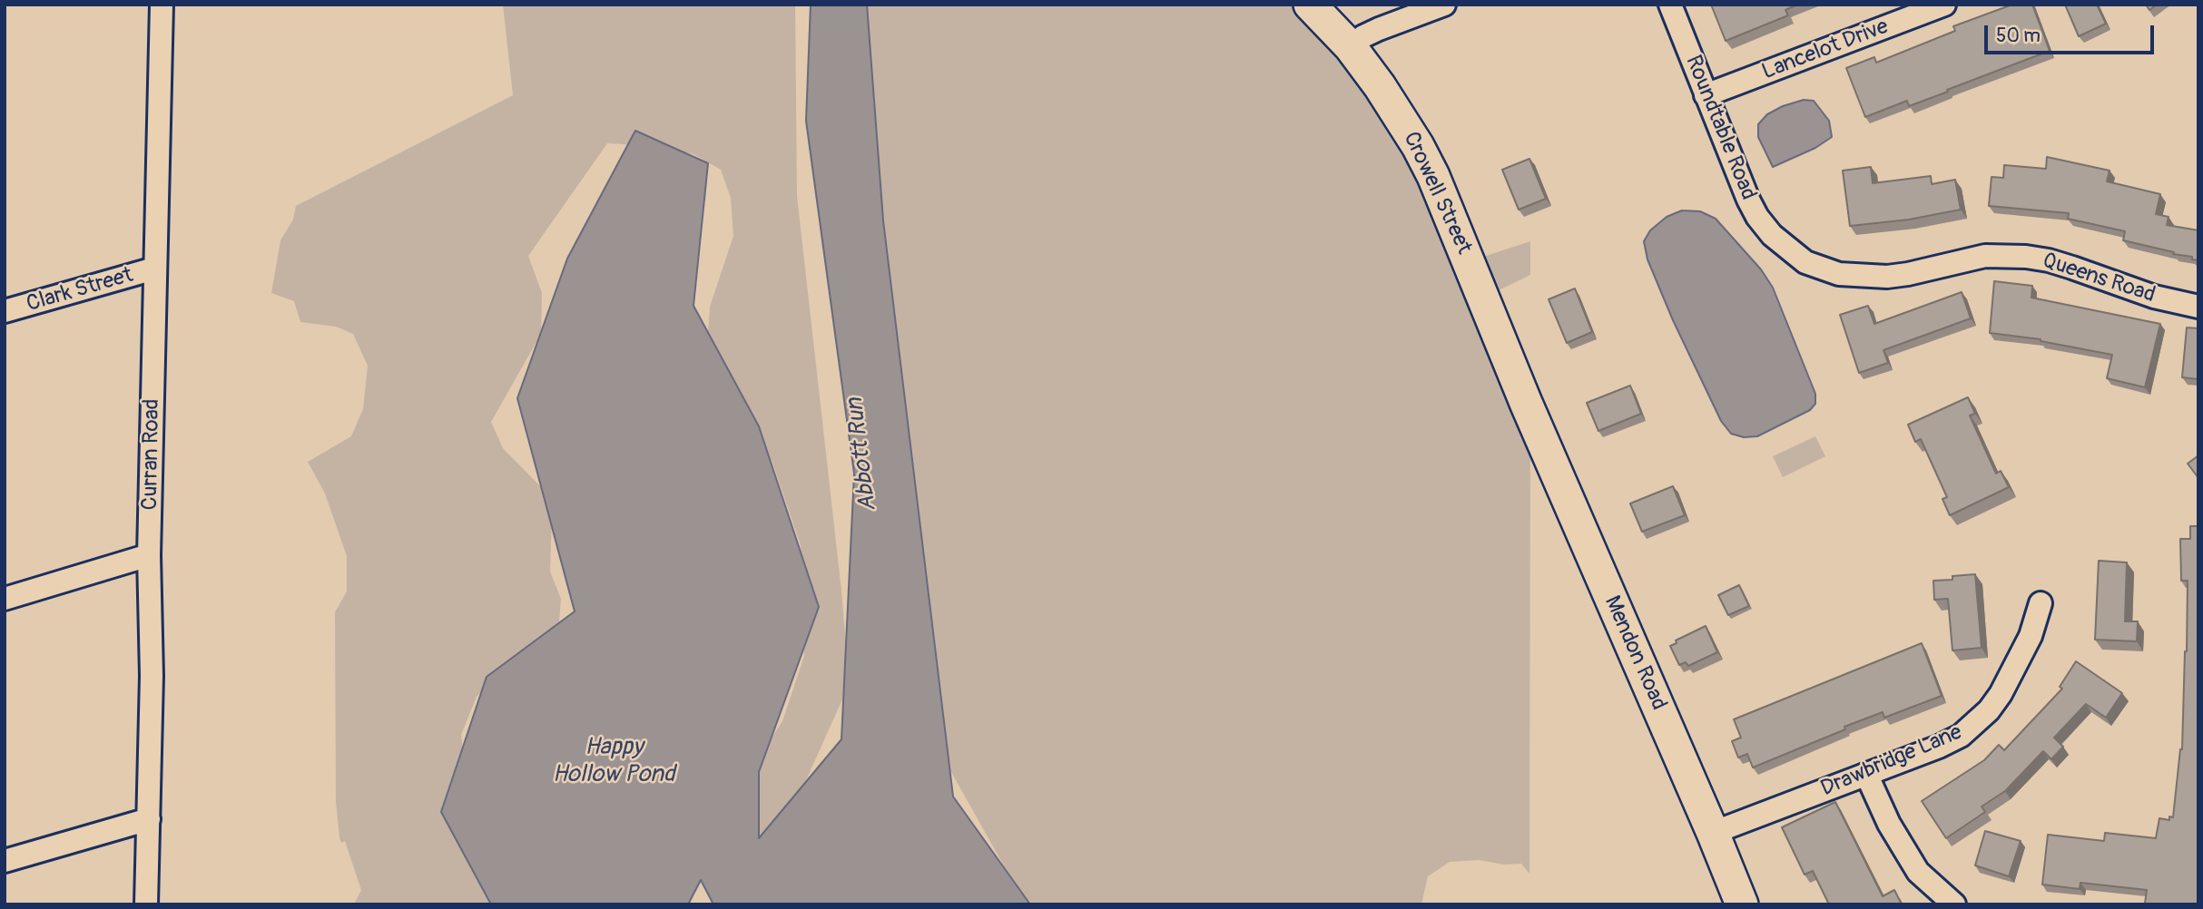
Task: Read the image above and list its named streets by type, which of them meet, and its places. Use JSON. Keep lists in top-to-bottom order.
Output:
{
  "streets": {
    "street": [
      "Lancelot Drive",
      "Roundtable Road",
      "Crowell Street",
      "Queens Road",
      "Clark Street",
      "Curran Road",
      "Mendon Road",
      "Drawbridge Lane"
    ]
  },
  "crossings": [
    ["Lancelot Drive", "Roundtable Road"],
    ["Roundtable Road", "Queens Road"],
    ["Crowell Street", "Mendon Road"],
    ["Clark Street", "Curran Road"],
    ["Mendon Road", "Drawbridge Lane"]
  ],
  "water": ["Abbott Run", "Happy Hollow Pond"],
  "scale_bar": "50 m"
}
